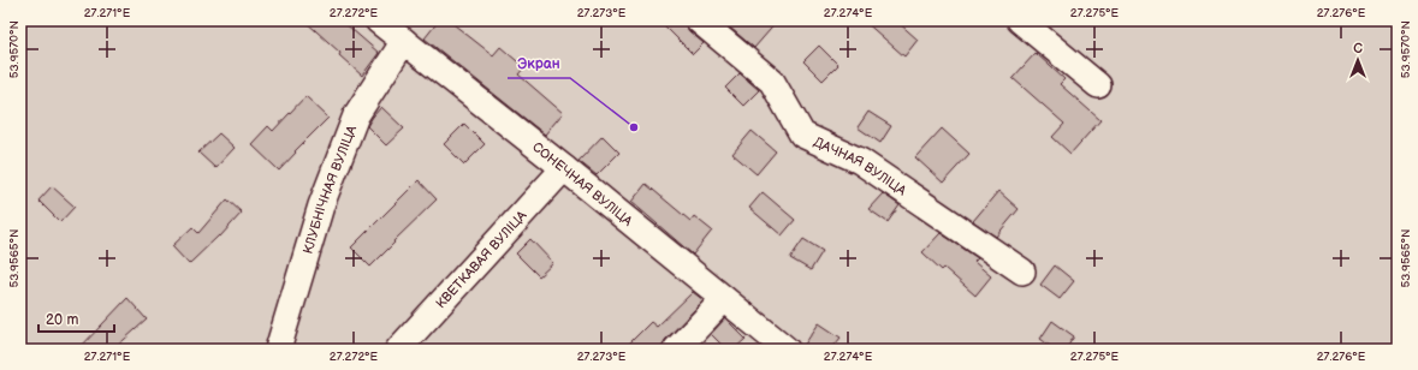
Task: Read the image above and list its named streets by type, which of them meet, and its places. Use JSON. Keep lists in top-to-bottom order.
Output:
{
  "streets": {
    "street": [
      "ДАЧНАЯ ВУЛІЦА",
      "СОНЕЧНАЯ ВУЛІЦА",
      "КЛУБНІЧНАЯ ВУЛІЦА",
      "КВЕТКАВАЯ ВУЛІЦА"
    ]
  },
  "crossings": [
    ["СОНЕЧНАЯ ВУЛІЦА", "КЛУБНІЧНАЯ ВУЛІЦА"],
    ["СОНЕЧНАЯ ВУЛІЦА", "КВЕТКАВАЯ ВУЛІЦА"]
  ],
  "places": ["Экран"],
  "scale_bar": "20 m",
  "north": "top",
  "coordinates": [
    "27.271°E",
    "27.272°E",
    "27.273°E",
    "27.274°E",
    "27.275°E",
    "27.276°E",
    "53.9570°N",
    "53.9565°N"
  ]
}
